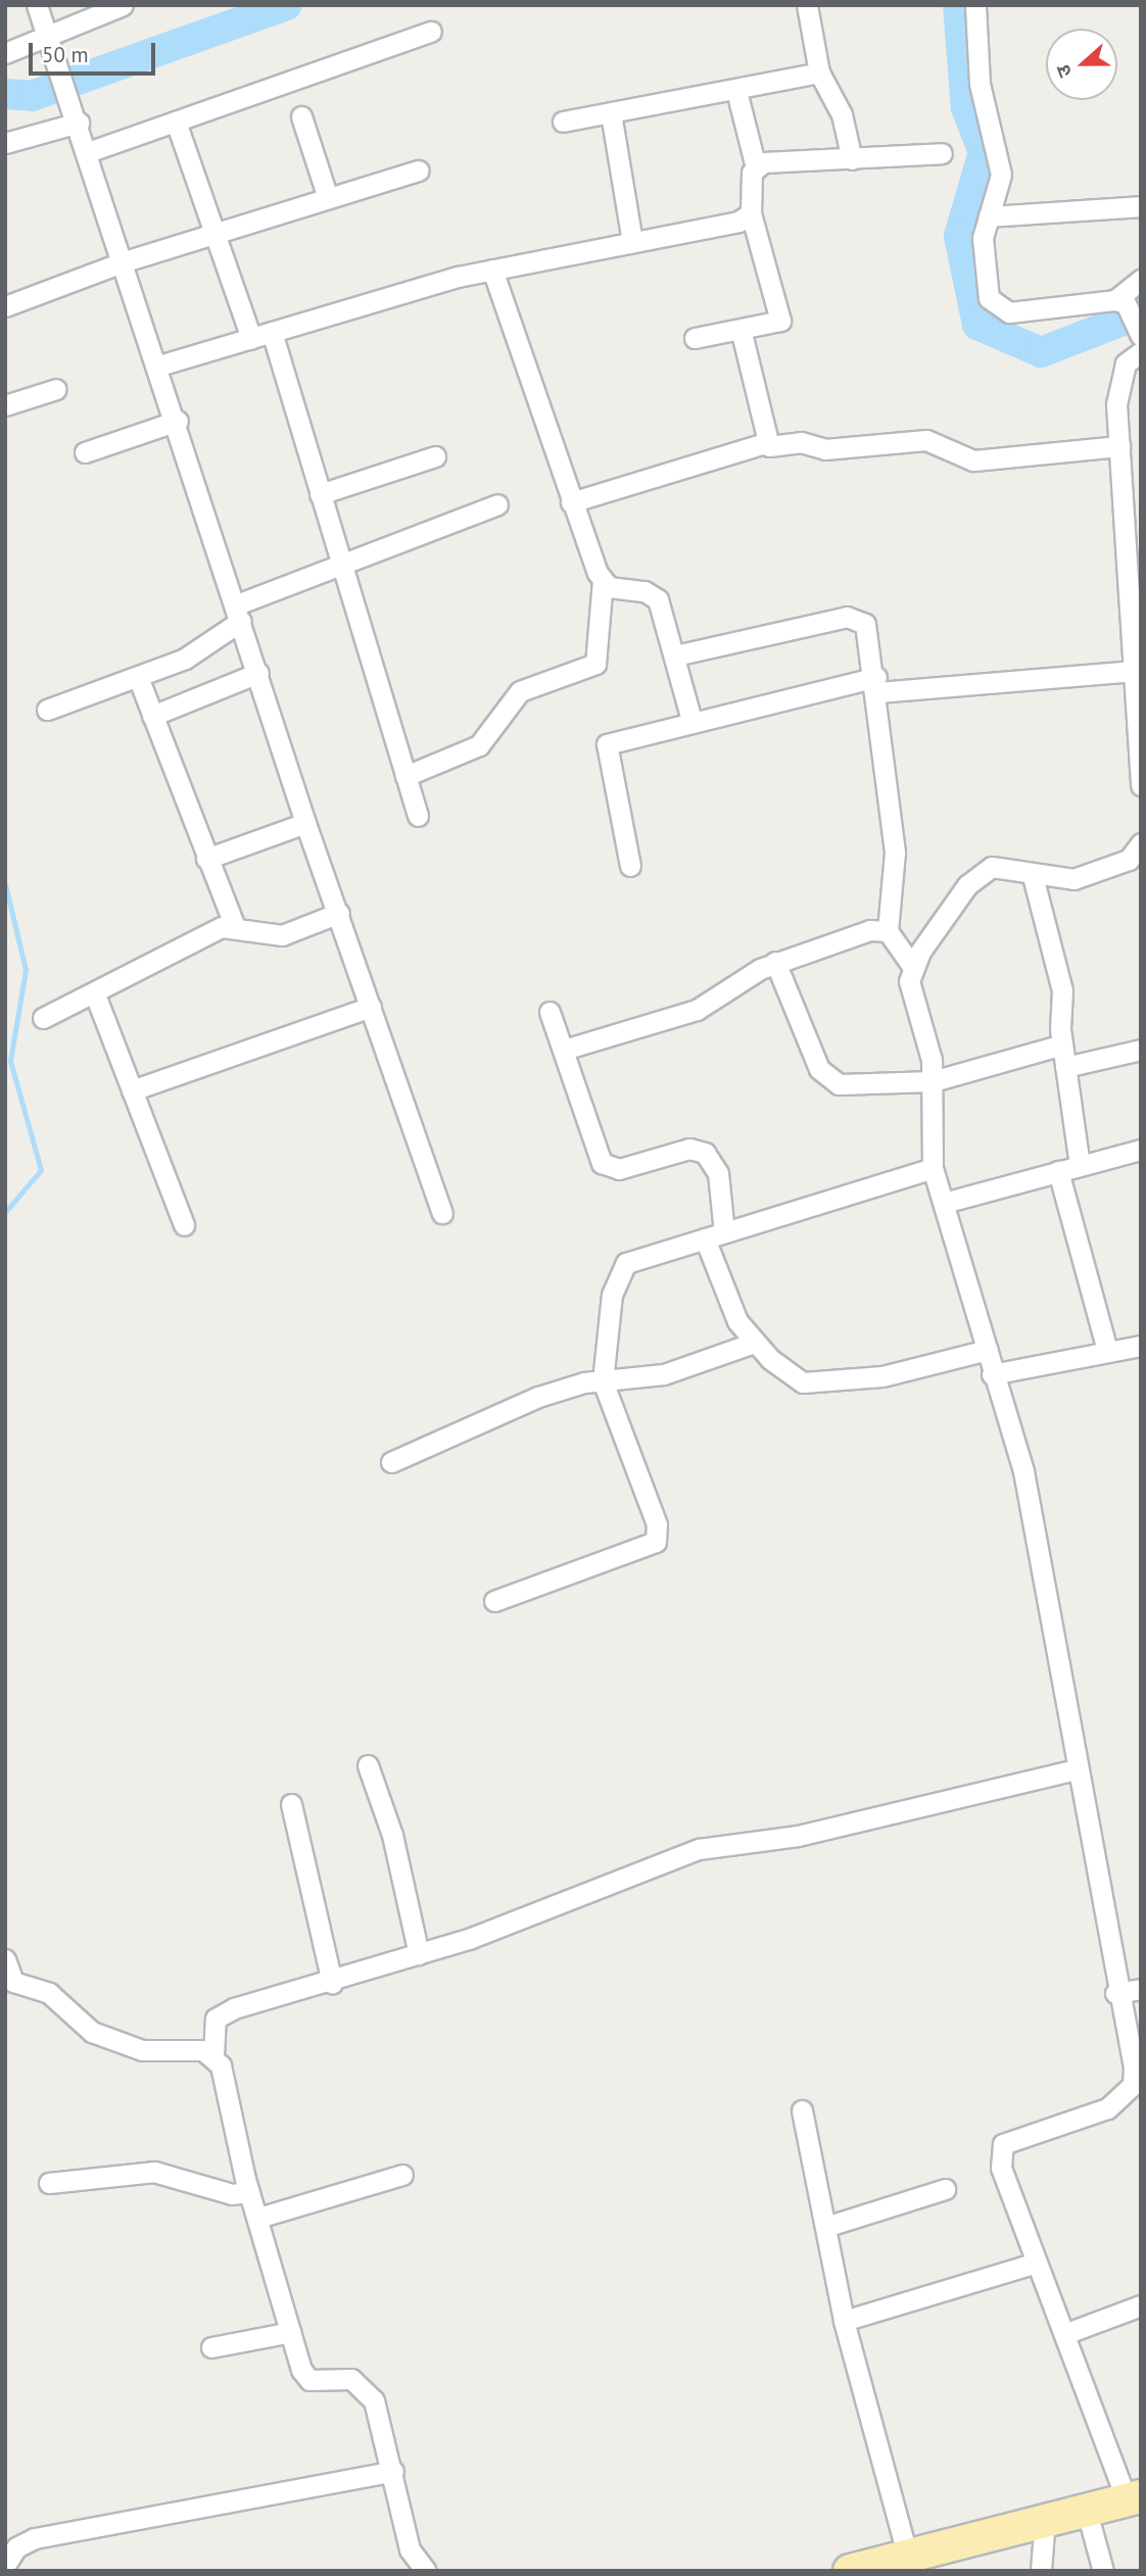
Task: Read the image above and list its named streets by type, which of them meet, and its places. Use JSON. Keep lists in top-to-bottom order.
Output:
{
  "scale_bar": "50 m",
  "north": "left"
}
